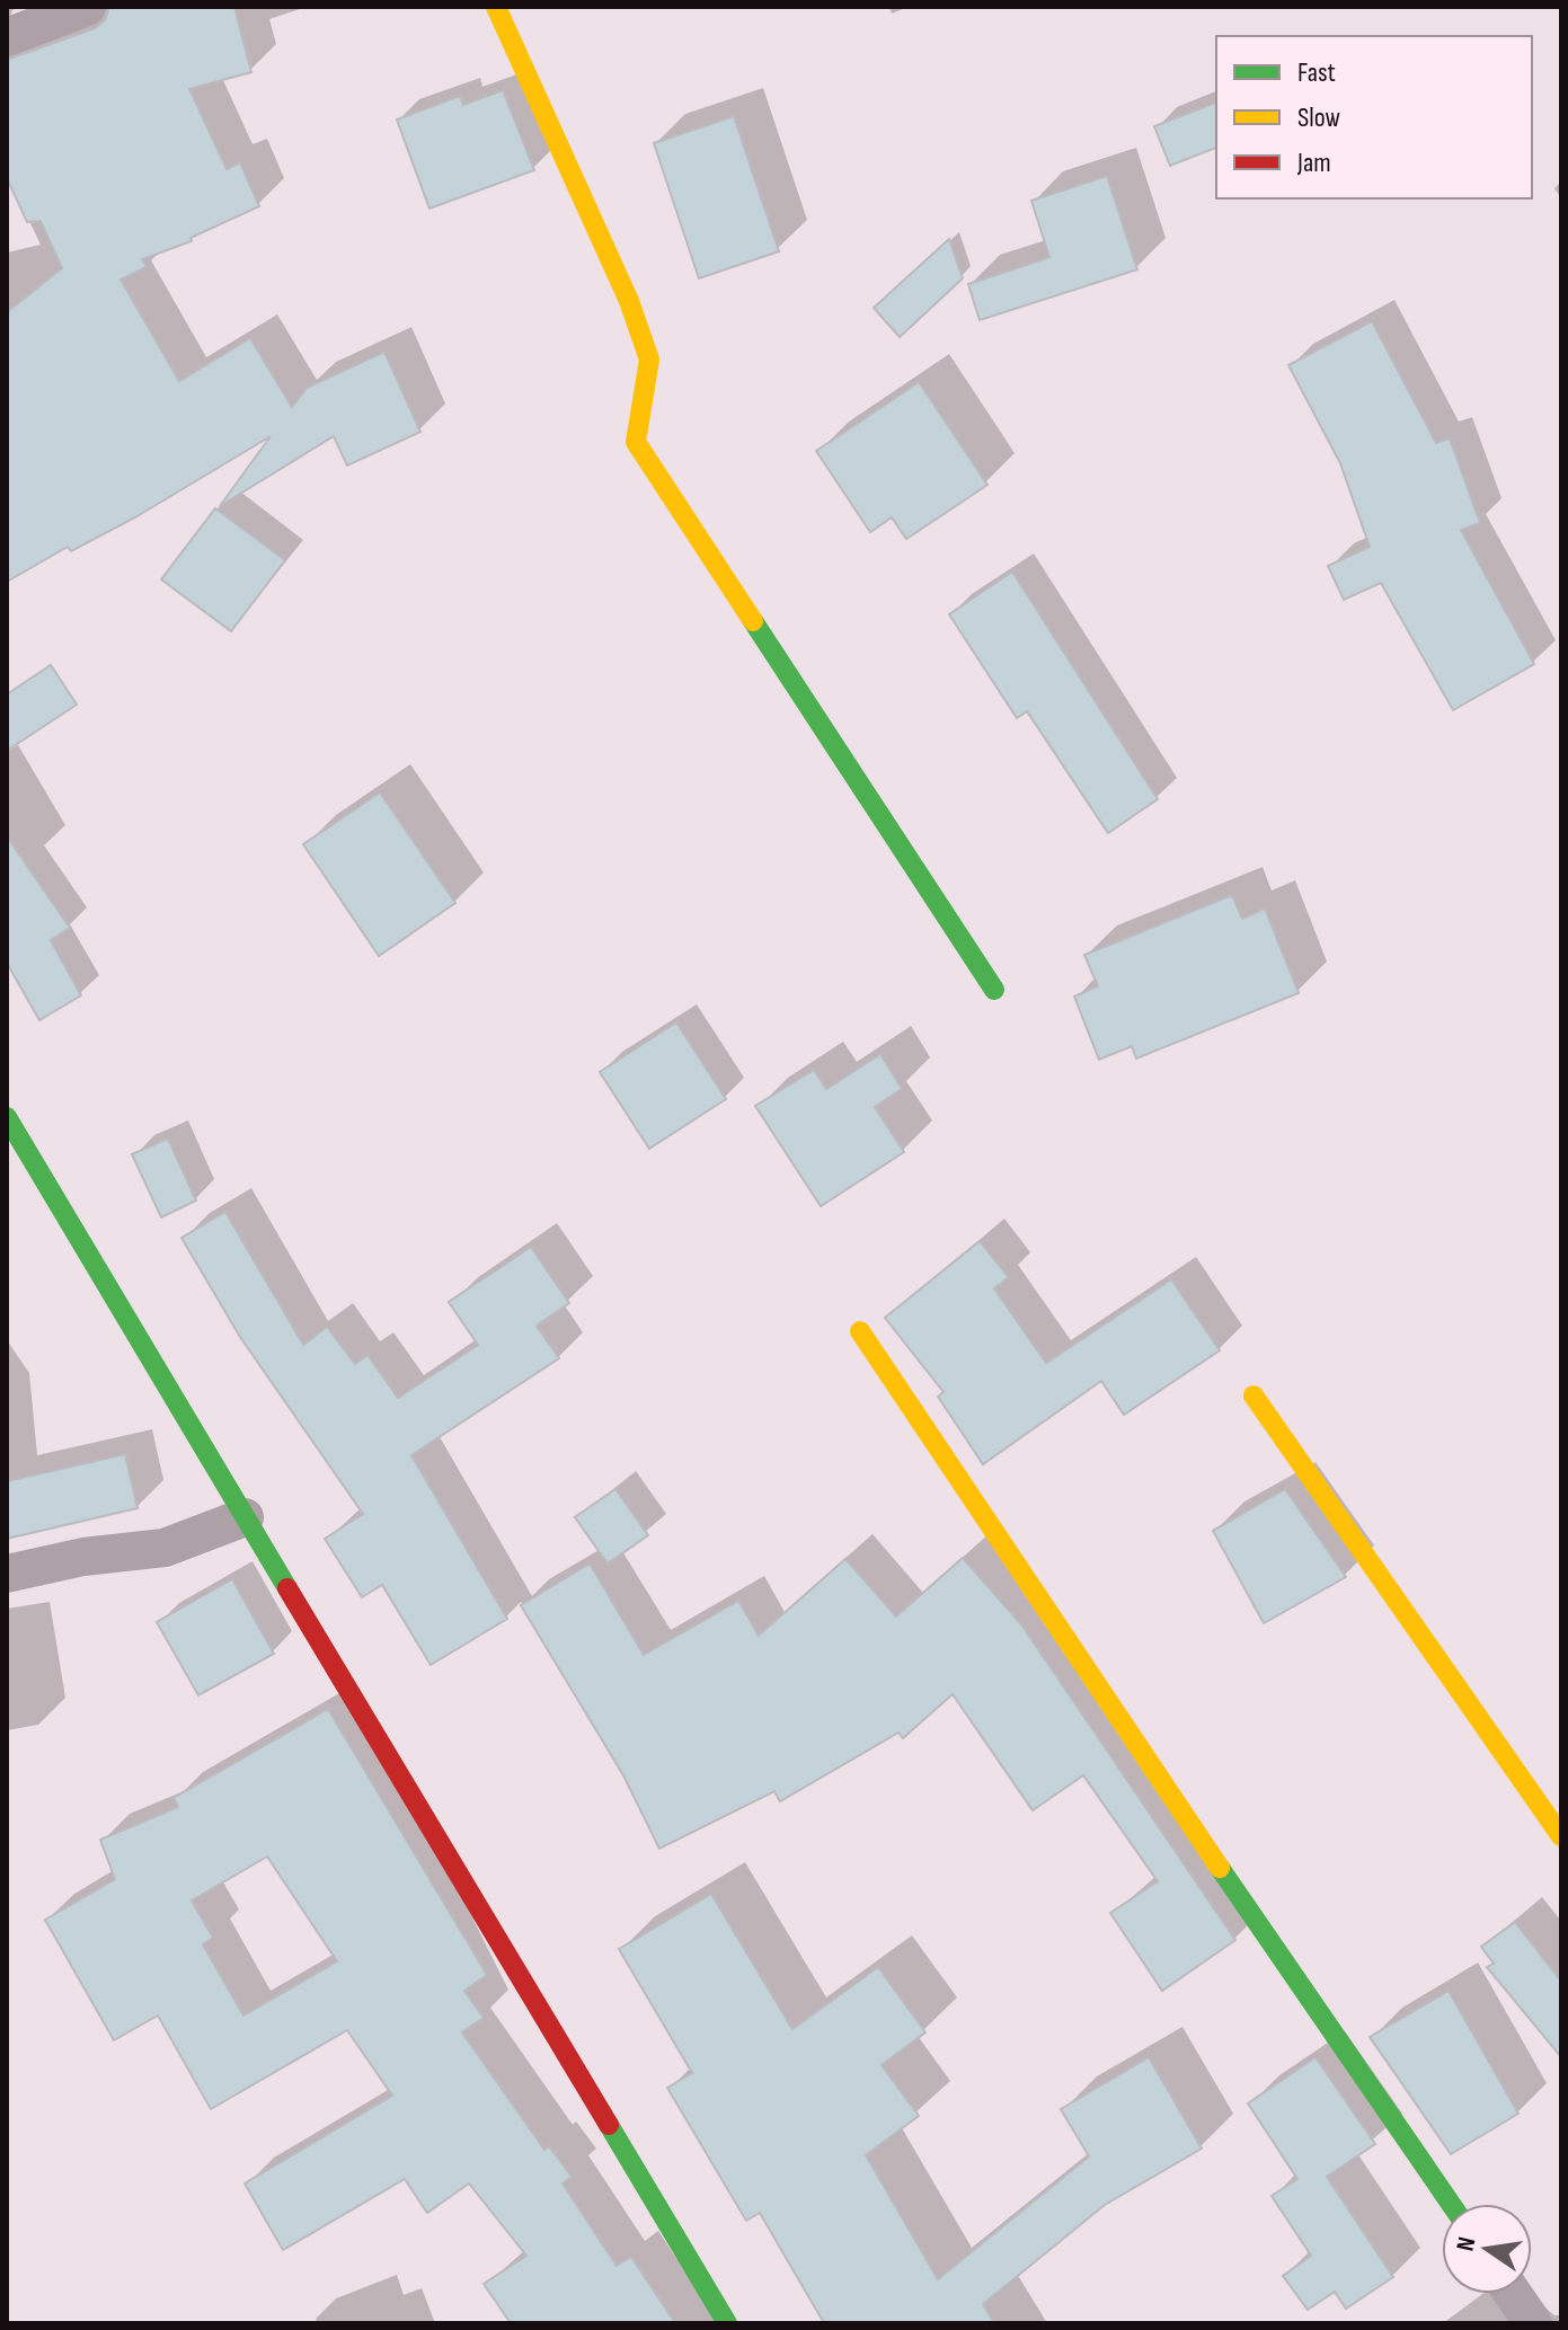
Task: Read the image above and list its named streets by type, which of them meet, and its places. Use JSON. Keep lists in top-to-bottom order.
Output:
{
  "legend": ["Fast", "Slow", "Jam"],
  "north": "left"
}
